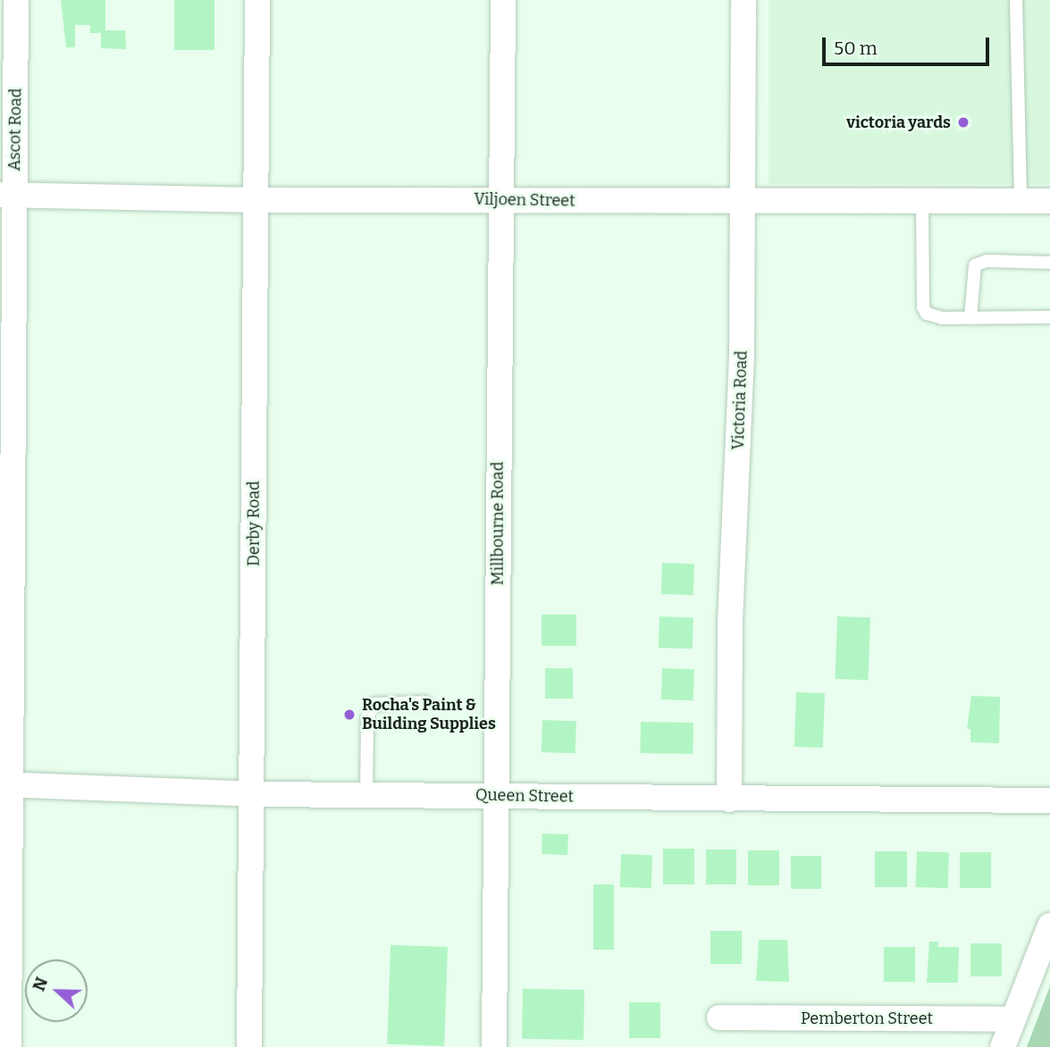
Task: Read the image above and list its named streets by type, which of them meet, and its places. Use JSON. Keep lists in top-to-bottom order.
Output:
{
  "streets": {
    "street": [
      "Ascot Road",
      "Viljoen Street",
      "Victoria Road",
      "Derby Road",
      "Millbourne Road",
      "Queen Street",
      "Pemberton Street"
    ]
  },
  "crossings": [
    ["Ascot Road", "Viljoen Street"],
    ["Ascot Road", "Queen Street"],
    ["Viljoen Street", "Victoria Road"],
    ["Viljoen Street", "Derby Road"],
    ["Viljoen Street", "Millbourne Road"],
    ["Victoria Road", "Queen Street"],
    ["Derby Road", "Queen Street"],
    ["Millbourne Road", "Queen Street"]
  ],
  "places": ["victoria yards", "Rocha's Paint & Building Supplies"],
  "scale_bar": "50 m",
  "north": "left"
}
